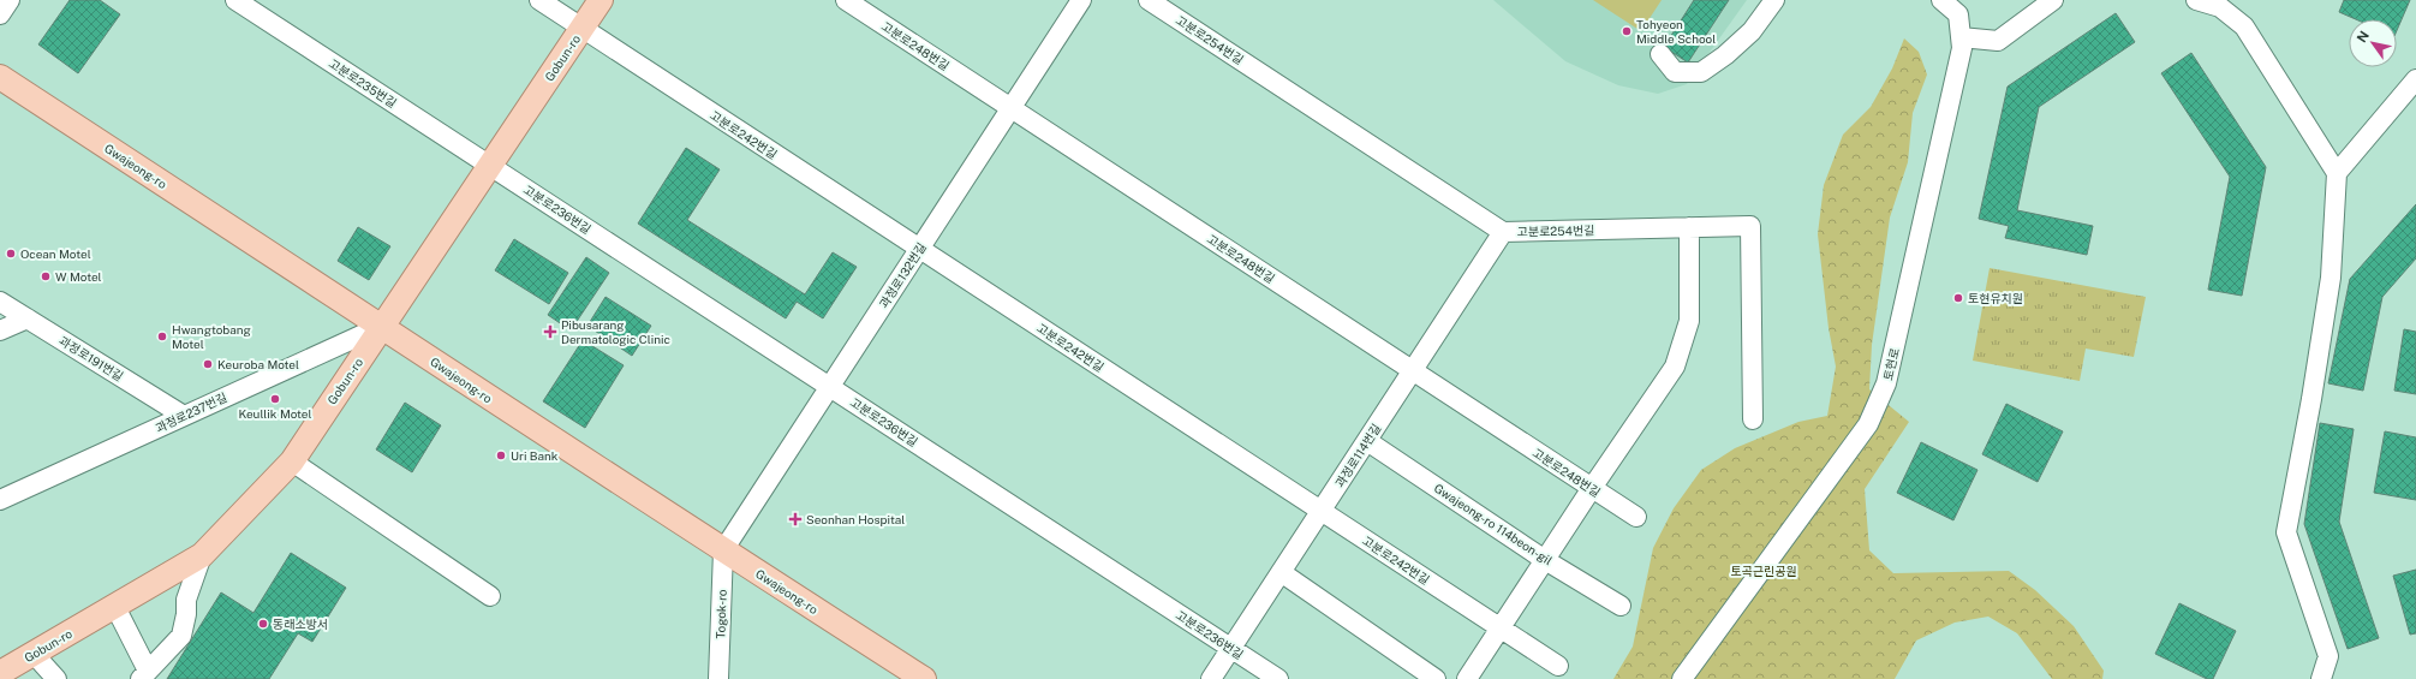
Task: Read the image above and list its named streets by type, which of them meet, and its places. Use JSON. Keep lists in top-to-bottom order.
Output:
{
  "streets": {
    "main road": ["Gobun-ro", "Gwajeong-ro"],
    "street": [
      "고분로254번길",
      "고분로248번길",
      "고분로235번길",
      "고분로242번길",
      "고분로236번길",
      "과정로132번길",
      "과정로191번길",
      "토현로",
      "과정로237번길",
      "과정로114번길",
      "Gwajeong-ro 114beon-gil",
      "Togok-ro"
    ]
  },
  "crossings": [
    ["고분로254번길", "과정로114번길"],
    ["고분로248번길", "과정로132번길"],
    ["고분로248번길", "과정로114번길"],
    ["Gobun-ro", "고분로235번길"],
    ["Gobun-ro", "고분로242번길"],
    ["Gobun-ro", "Gwajeong-ro"],
    ["Gobun-ro", "고분로236번길"],
    ["Gobun-ro", "과정로237번길"],
    ["고분로235번길", "고분로236번길"],
    ["고분로242번길", "과정로132번길"],
    ["고분로242번길", "과정로114번길"],
    ["Gwajeong-ro", "과정로132번길"],
    ["Gwajeong-ro", "과정로237번길"],
    ["Gwajeong-ro", "Togok-ro"],
    ["고분로236번길", "과정로132번길"],
    ["고분로236번길", "과정로114번길"],
    ["과정로132번길", "Togok-ro"],
    ["과정로191번길", "과정로237번길"],
    ["과정로114번길", "Gwajeong-ro 114beon-gil"]
  ],
  "parks": ["토곡근린공원"],
  "places": {
    "other": [
      "Tohyeon Middle School",
      "Ocean Motel",
      "W Motel",
      "토현유치원",
      "Hwangtobang Motel",
      "Keuroba Motel",
      "Keullik Motel",
      "Uri Bank",
      "동래소방서"
    ],
    "health": ["Pibusarang Dermatologic Clinic", "Seonhan Hospital"]
  },
  "north": "top left"
}
